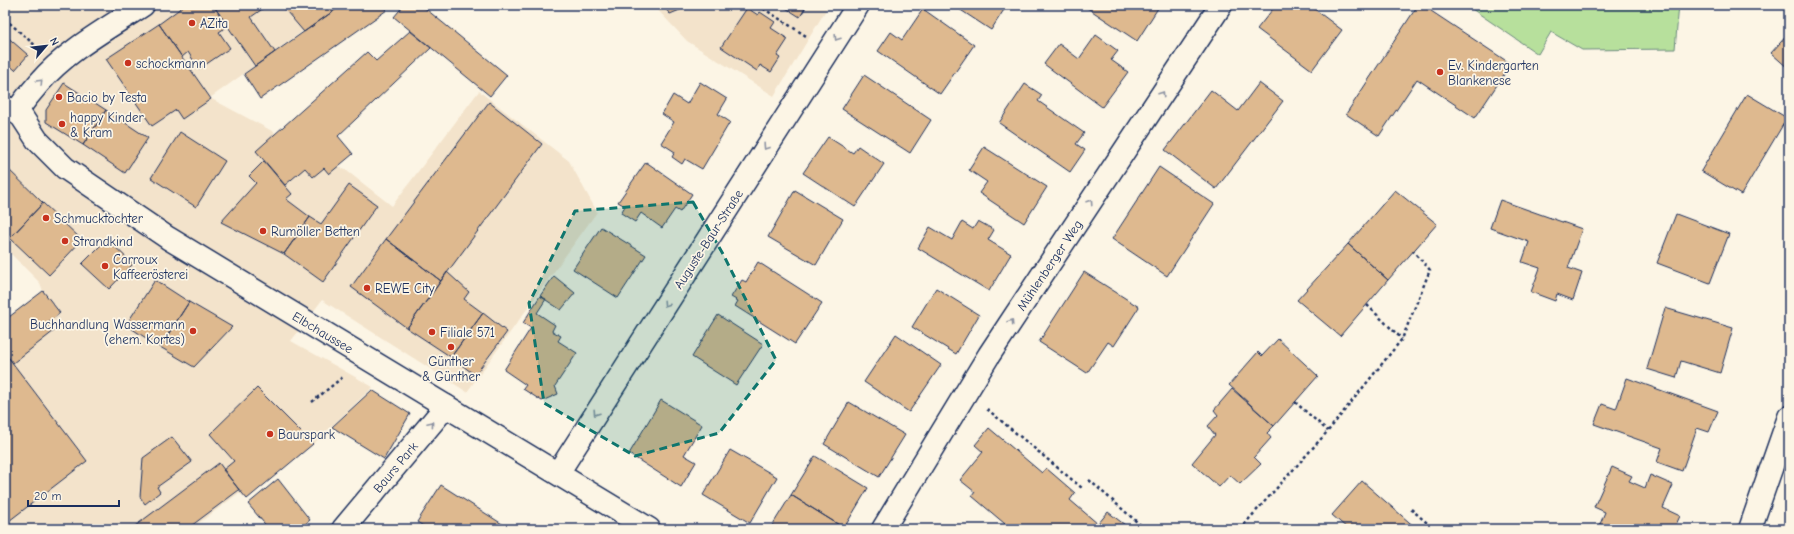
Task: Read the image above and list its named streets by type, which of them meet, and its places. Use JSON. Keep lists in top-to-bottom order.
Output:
{
  "streets": {
    "street": [
      "Auguste-Baur-Straße",
      "Mühlenberger Weg",
      "Elbchaussee",
      "Baurs Park"
    ]
  },
  "crossings": [
    ["Auguste-Baur-Straße", "Elbchaussee"],
    ["Elbchaussee", "Baurs Park"]
  ],
  "one_way": ["Auguste-Baur-Straße", "Mühlenberger Weg", "Baurs Park"],
  "places": [
    "AZita",
    "schockmann",
    "Ev. Kindergarten Blankenese",
    "Bacio by Testa",
    "happy Kinder & Kram",
    "Schmucktochter",
    "Rumöller Betten",
    "Strandkind",
    "Carroux Kaffeerösterei",
    "REWE City",
    "Buchhandlung Wassermann (ehem. Kortes)",
    "Filiale 571",
    "Günther & Günther",
    "Baurspark"
  ],
  "scale_bar": "20 m",
  "north": "top right"
}
